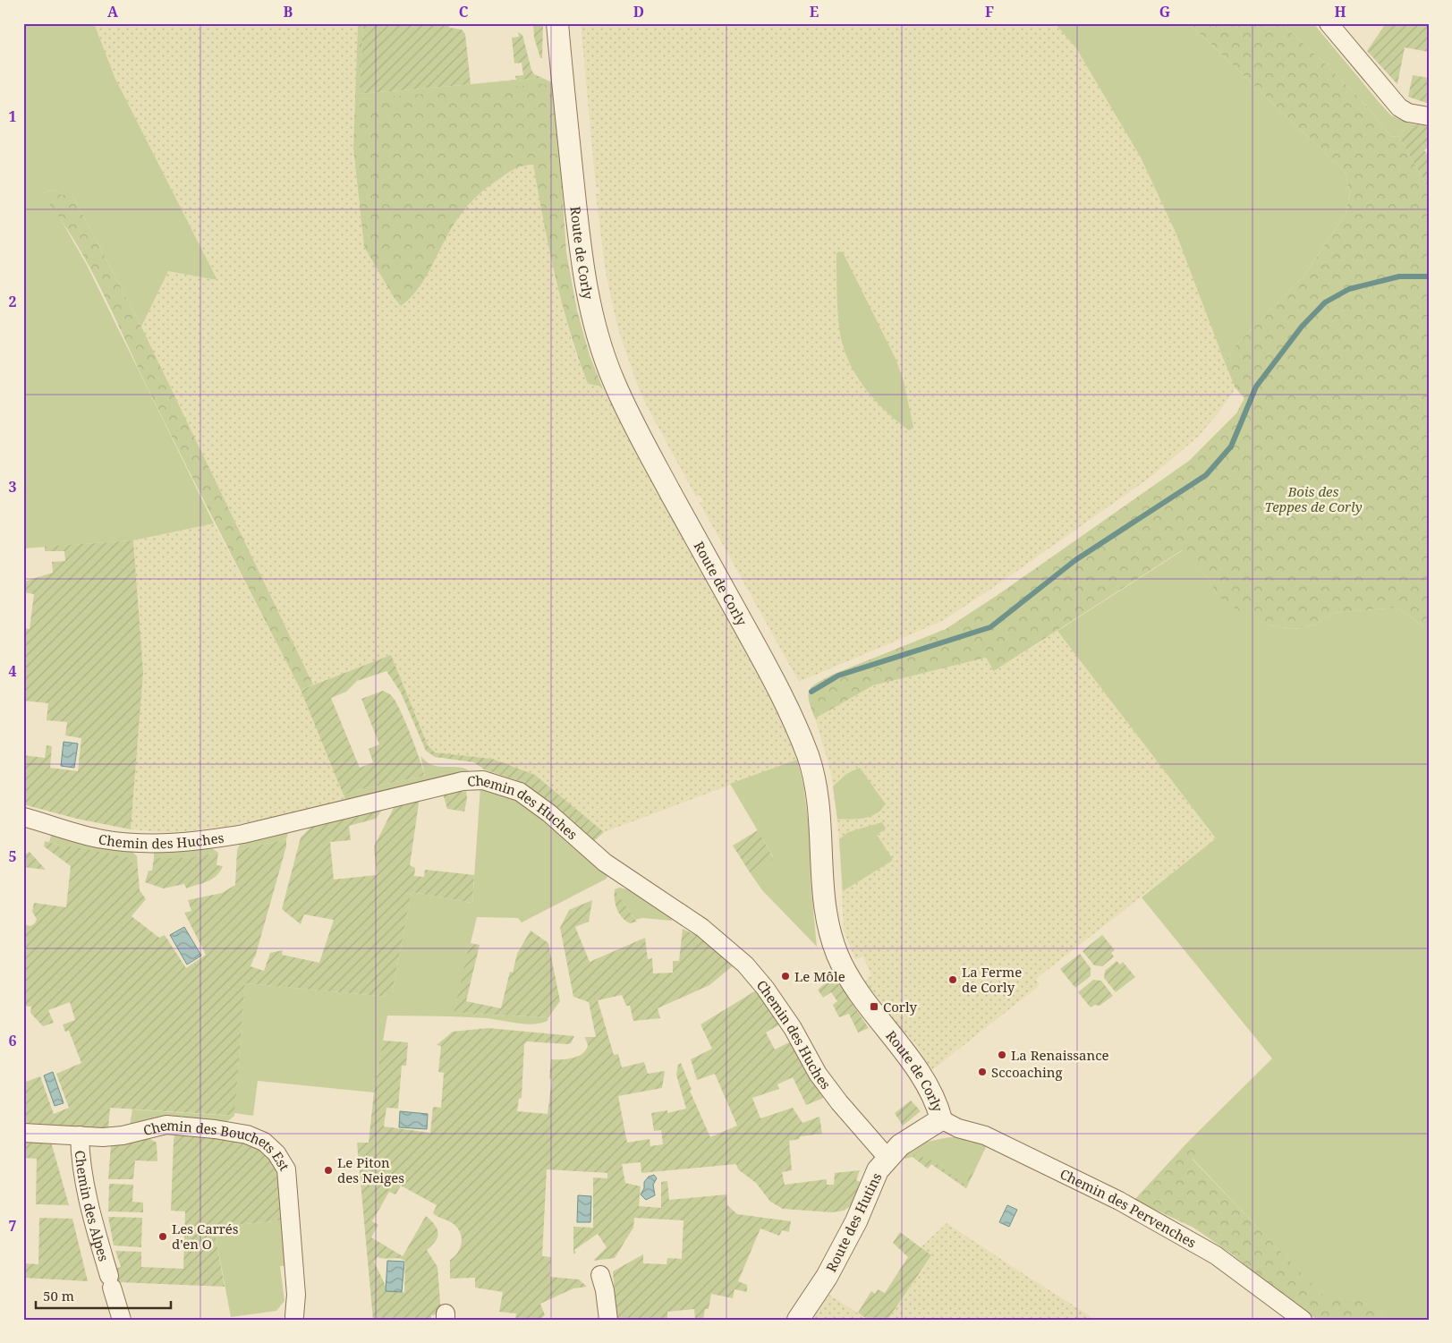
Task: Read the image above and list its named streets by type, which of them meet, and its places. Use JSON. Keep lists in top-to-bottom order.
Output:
{
  "streets": {
    "street": [
      "Route de Corly",
      "Chemin des Huches",
      "Chemin des Bouchets Est",
      "Chemin des Alpes",
      "Chemin des Pervenches",
      "Route des Hutins"
    ]
  },
  "crossings": [
    ["Route de Corly", "Chemin des Pervenches"],
    ["Route de Corly", "Route des Hutins"],
    ["Chemin des Huches", "Route des Hutins"],
    ["Chemin des Bouchets Est", "Chemin des Alpes"],
    ["Chemin des Pervenches", "Route des Hutins"]
  ],
  "parks": ["Bois des Teppes de Corly"],
  "places": {
    "other": [
      "Le Môle",
      "La Ferme de Corly",
      "La Renaissance",
      "Sccoaching",
      "Le Piton des Neiges",
      "Les Carrés d'en O"
    ],
    "transit": ["Corly"]
  },
  "scale_bar": "50 m",
  "grid": {
    "columns": [
      "A",
      "B",
      "C",
      "D",
      "E",
      "F",
      "G",
      "H"
    ],
    "rows": [
      "1",
      "2",
      "3",
      "4",
      "5",
      "6",
      "7"
    ]
  }
}
